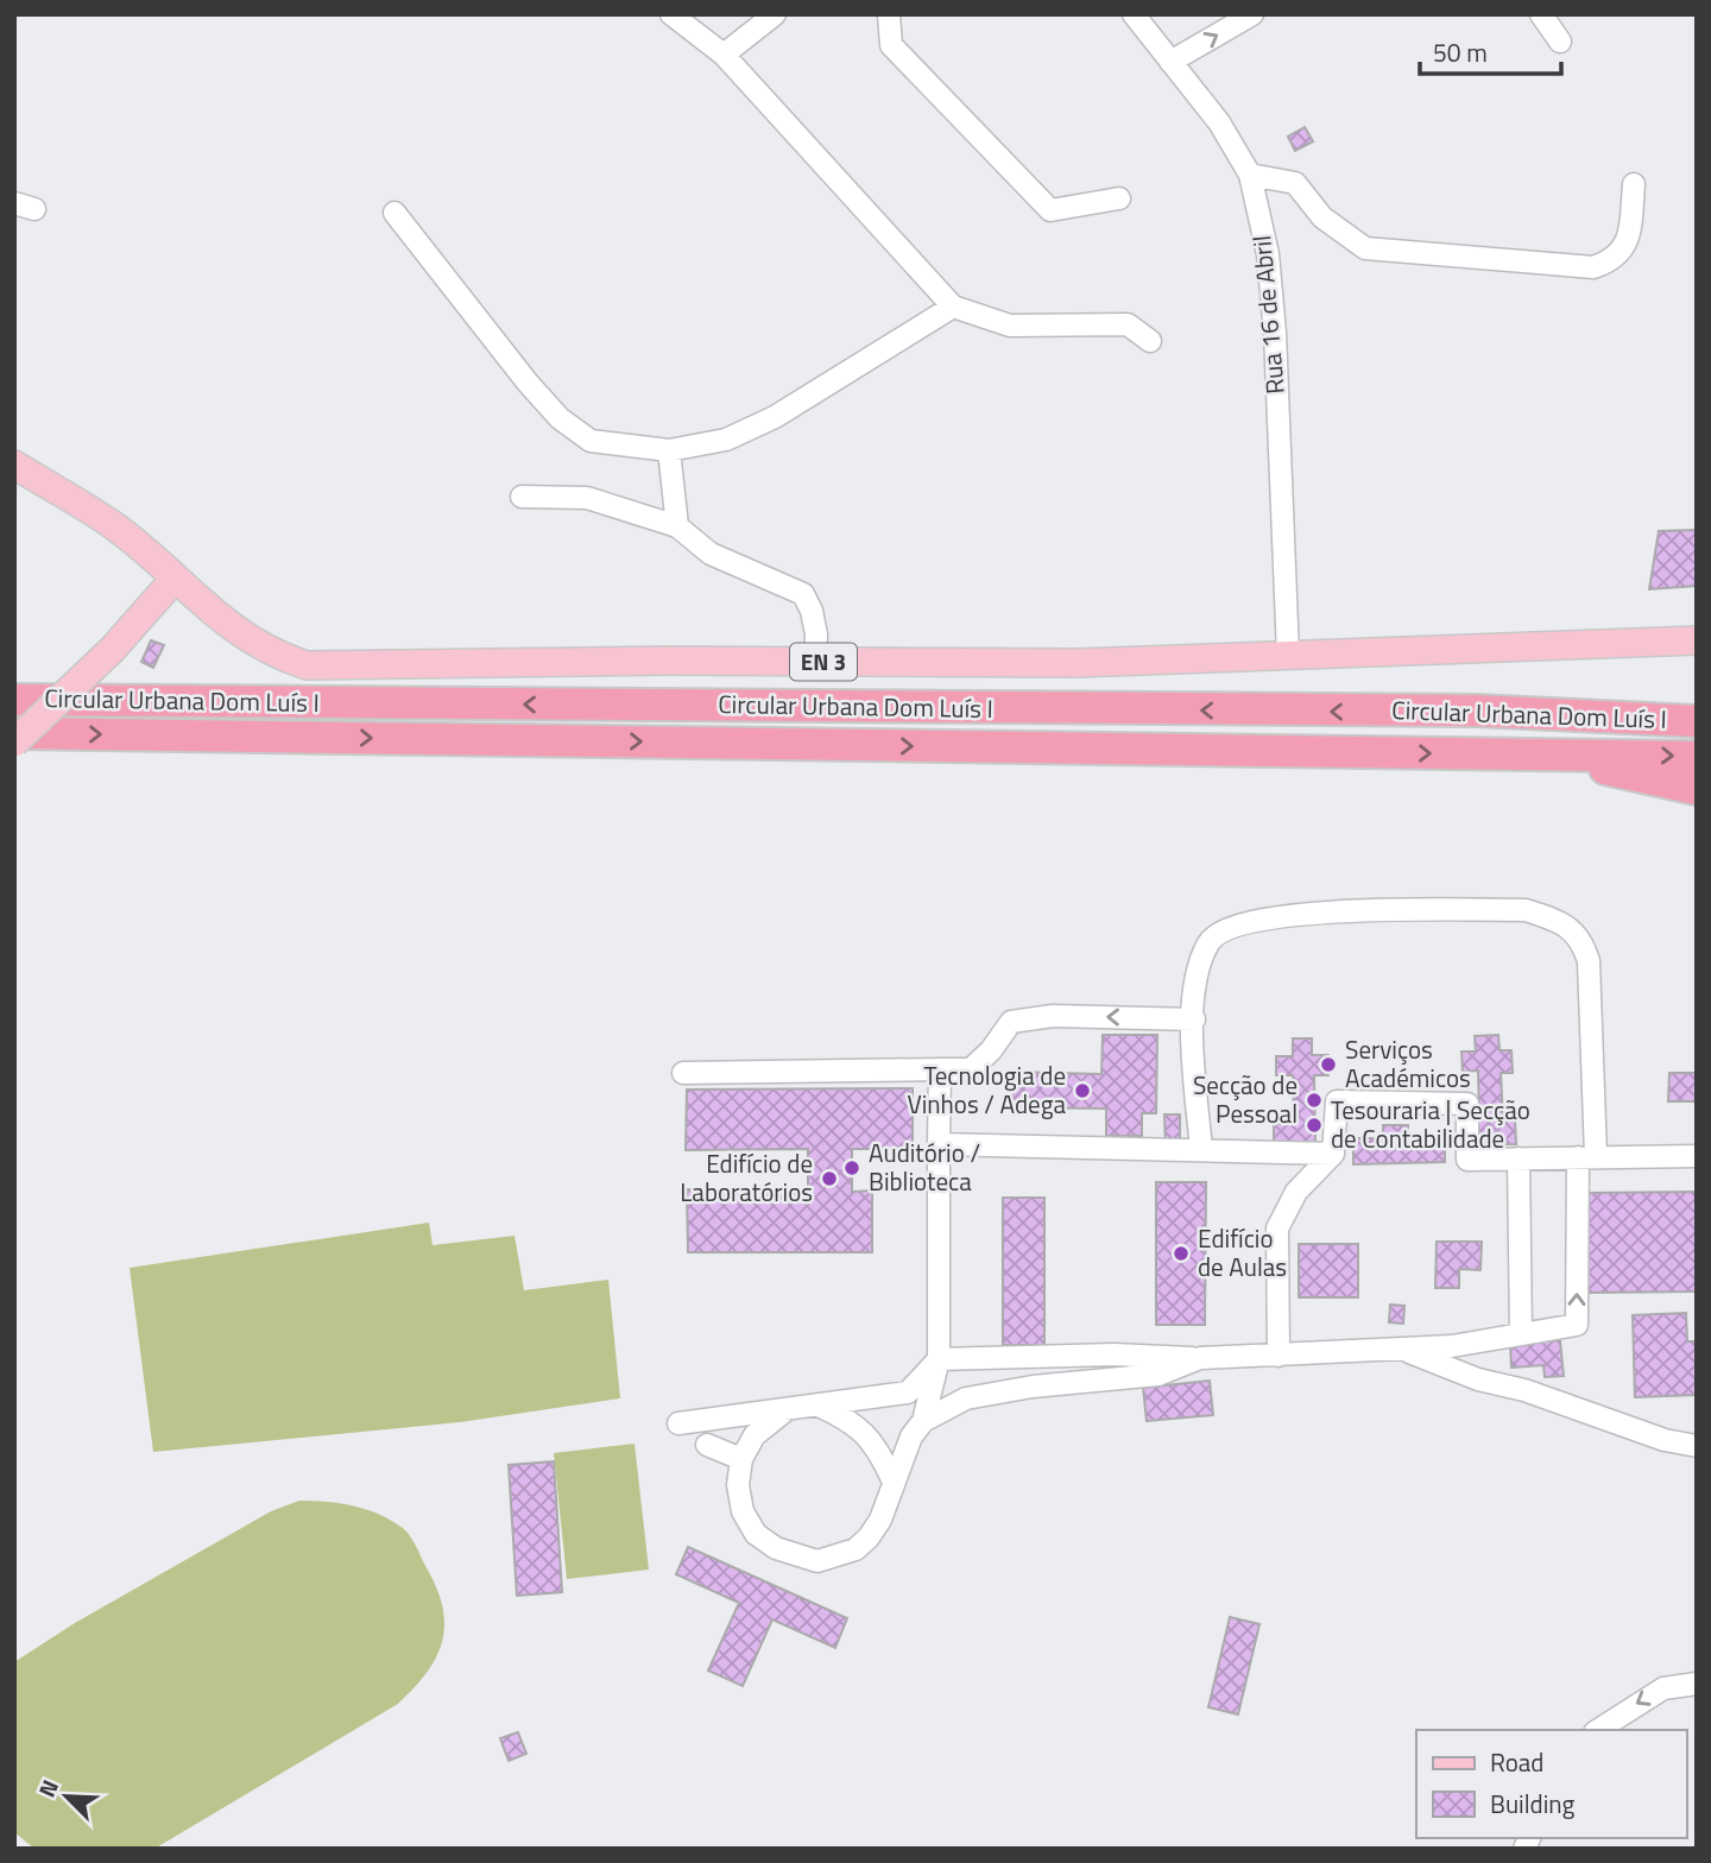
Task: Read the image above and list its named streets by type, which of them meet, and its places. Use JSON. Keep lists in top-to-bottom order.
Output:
{
  "streets": {
    "highway": ["Circular Urbana Dom Luís I"],
    "main road": ["EN 3"],
    "street": ["Rua 16 de Abril"]
  },
  "crossings": [
    ["Rua 16 de Abril", "EN 3"]
  ],
  "places": [
    "Serviços Académicos",
    "Tecnologia de Vinhos / Adega",
    "Secção de Pessoal",
    "Tesouraria | Secção de Contabilidade",
    "Auditório / Biblioteca",
    "Edifício de Laboratórios",
    "Edifício de Aulas"
  ],
  "legend": ["Road", "Building"],
  "scale_bar": "50 m",
  "north": "top left"
}
